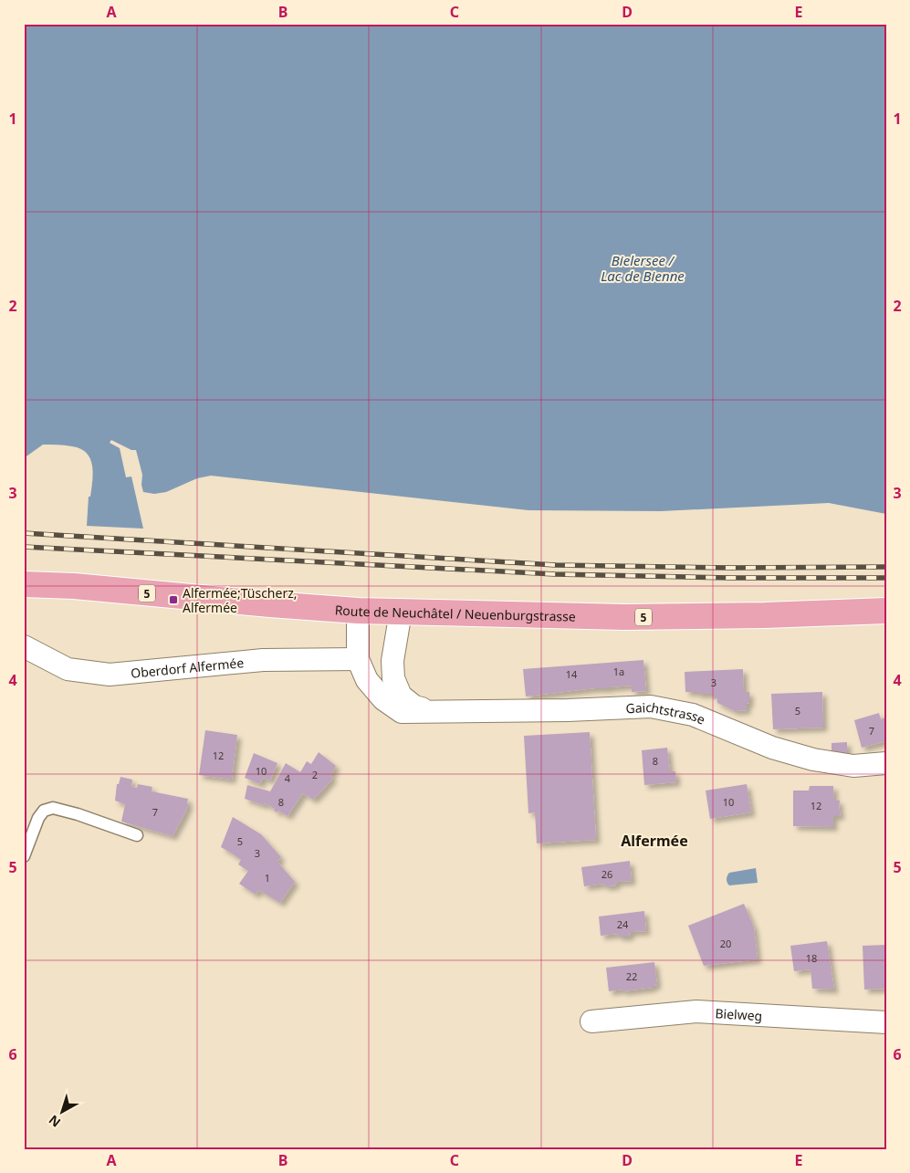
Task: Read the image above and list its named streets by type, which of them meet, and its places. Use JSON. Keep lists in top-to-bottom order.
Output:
{
  "streets": {
    "main road": ["5", "Route de Neuchâtel / Neuenburgstrasse"],
    "street": ["Oberdorf Alfermée", "Gaichtstrasse", "Bielweg"]
  },
  "crossings": [
    ["Route de Neuchâtel / Neuenburgstrasse", "Gaichtstrasse"],
    ["Oberdorf Alfermée", "Gaichtstrasse"]
  ],
  "districts": ["Alfermée"],
  "water": ["Bielersee / Lac de Bienne"],
  "places": {
    "transit": ["Alfermée;Tüscherz, Alfermée"]
  },
  "house_numbers": [
    "1a",
    "14",
    "3",
    "5",
    "7",
    "12",
    "8",
    "10",
    "2",
    "4",
    "8",
    "10",
    "12",
    "7",
    "5",
    "3",
    "26",
    "1",
    "24",
    "20",
    "18",
    "22"
  ],
  "north": "bottom left",
  "grid": {
    "columns": [
      "A",
      "B",
      "C",
      "D",
      "E"
    ],
    "rows": [
      "1",
      "2",
      "3",
      "4",
      "5",
      "6"
    ]
  }
}
